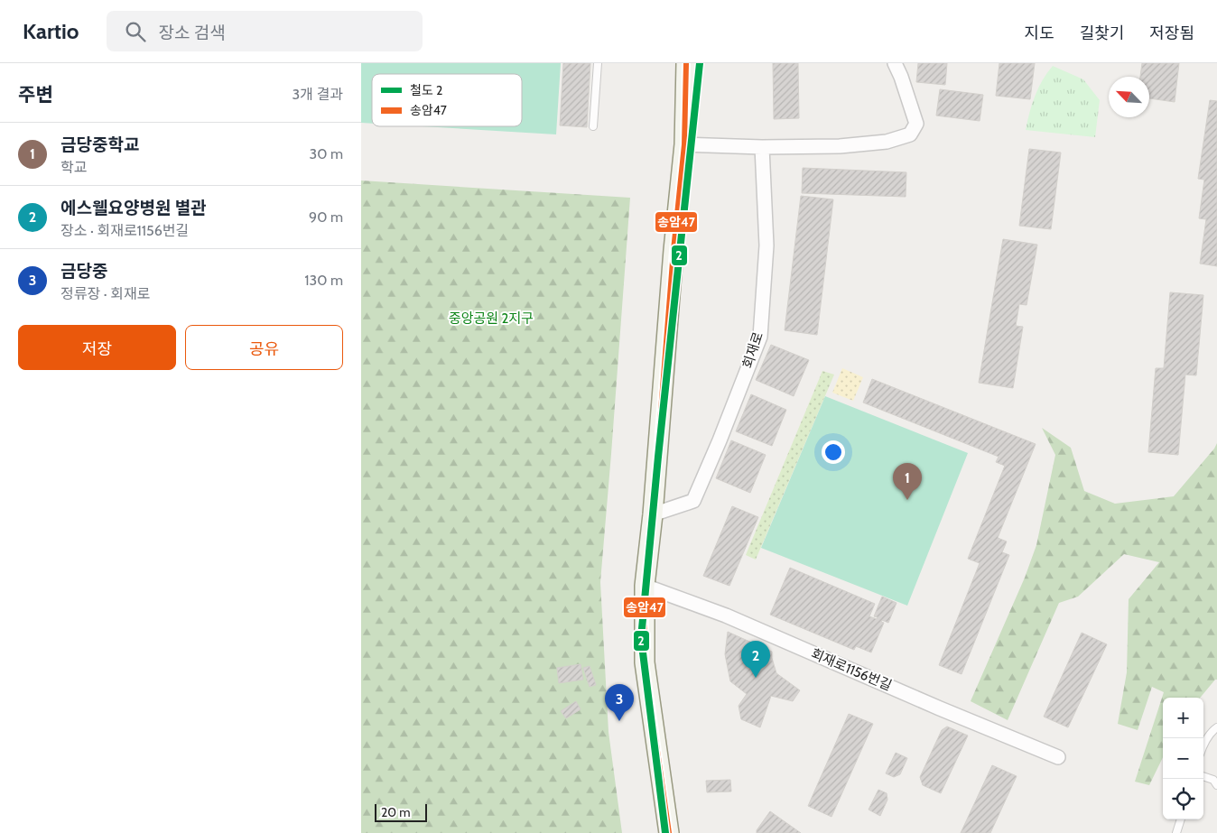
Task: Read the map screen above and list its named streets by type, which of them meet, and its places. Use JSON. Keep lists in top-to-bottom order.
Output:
{
  "streets": {
    "street": ["회재로", "회재로1156번길"]
  },
  "parks": ["중앙공원 2지구"],
  "lines": ["rail line 2", "transit line 송암47"],
  "legend": ["철도 2", "송암47"],
  "scale_bar": "20 m",
  "north": "top left",
  "page": {
    "header": "Kartio",
    "search": "장소 검색",
    "nav": ["지도", "길찾기", "저장됨"],
    "heading": ["주변", "3개 결과"],
    "list": [
      {
        "mark": "1",
        "name": "금당중학교",
        "note": "학교",
        "value": "30 m"
      },
      {
        "mark": "2",
        "name": "에스웰요양병원 별관",
        "note": "장소 · 회재로1156번길",
        "value": "90 m"
      },
      {
        "mark": "3",
        "name": "금당중",
        "note": "정류장 · 회재로",
        "value": "130 m"
      }
    ],
    "buttons": ["저장", "공유"],
    "pins": ["1", "2", "3"],
    "map_buttons": ["+", "−"],
    "scale": "20 m"
  }
}
